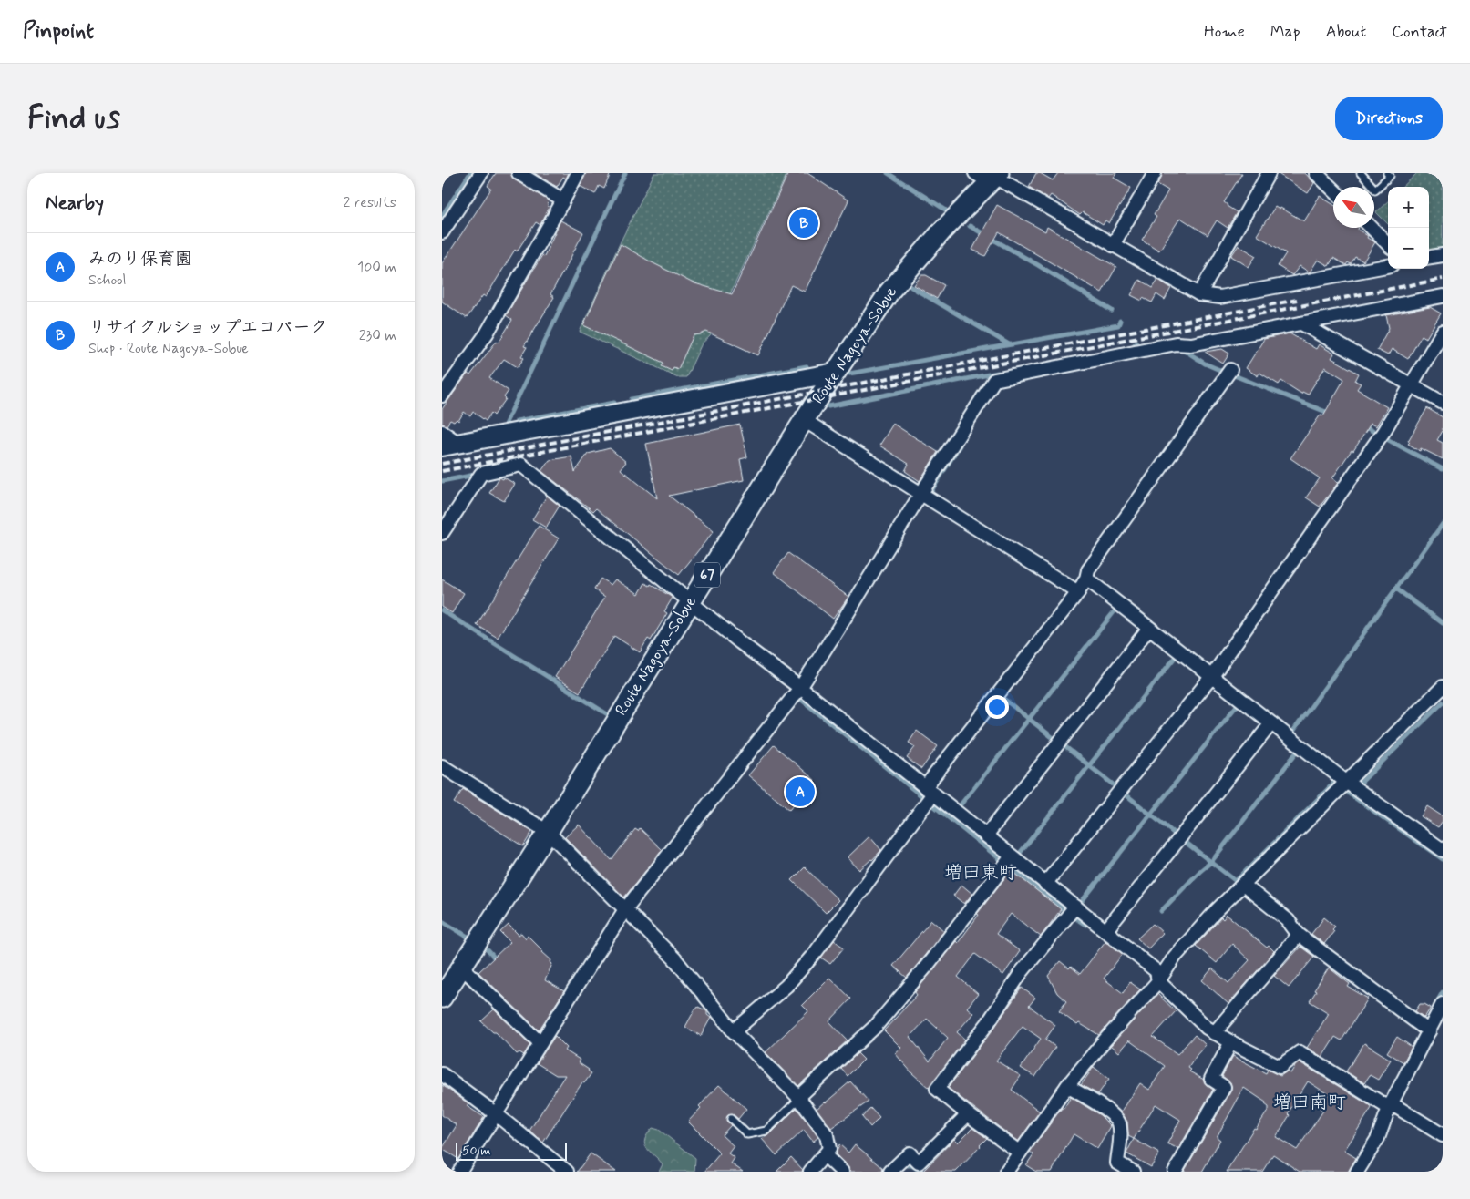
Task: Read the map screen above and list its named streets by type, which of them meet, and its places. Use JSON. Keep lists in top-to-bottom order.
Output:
{
  "streets": {
    "main road": ["Route Nagoya-Sobue", "67"]
  },
  "districts": ["増田東町", "増田南町"],
  "scale_bar": "50 m",
  "north": "top left",
  "page": {
    "header": "Pinpoint",
    "nav": [
      "Home",
      "Map",
      "About",
      "Contact"
    ],
    "buttons": "Directions",
    "title": "Find us",
    "heading": ["Nearby", "2 results"],
    "map_buttons": ["+", "−"],
    "pins": ["B", "A"],
    "list": [
      {
        "mark": "A",
        "name": "みのり保育園",
        "note": "School",
        "value": "100 m"
      },
      {
        "mark": "B",
        "name": "リサイクルショップエコパーク",
        "note": "Shop · Route Nagoya-Sobue",
        "value": "230 m"
      }
    ],
    "scale": "50 m"
  }
}
